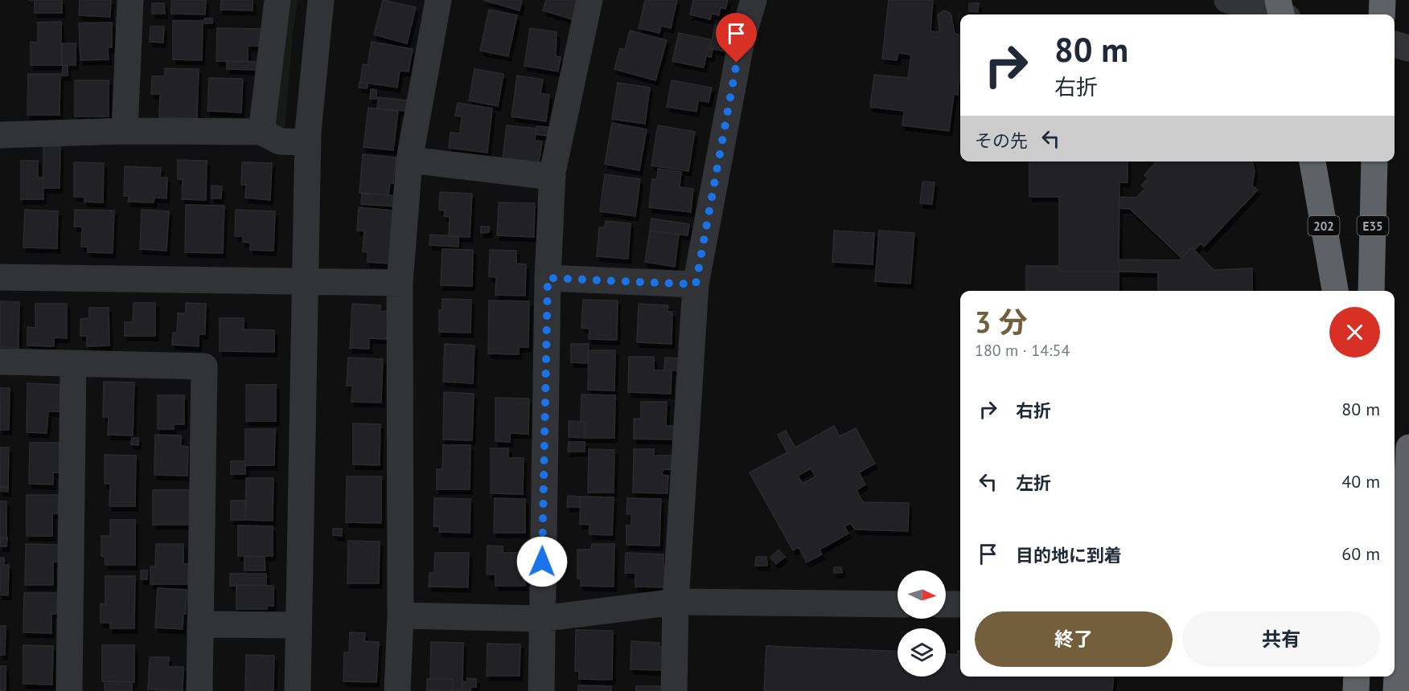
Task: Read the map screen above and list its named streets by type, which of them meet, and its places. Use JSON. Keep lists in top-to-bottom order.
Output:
{
  "streets": {
    "highway": ["202", "E35"]
  },
  "north": "right",
  "page": {
    "turn": ["80 m", "右折"],
    "then": "その先",
    "heading": ["3 分", "180 m · 14:54"],
    "list": [
      {
        "name": "右折",
        "value": "80 m"
      },
      {
        "name": "左折",
        "value": "40 m"
      },
      {
        "name": "目的地に到着",
        "value": "60 m"
      }
    ],
    "buttons": ["終了", "共有"]
  }
}
